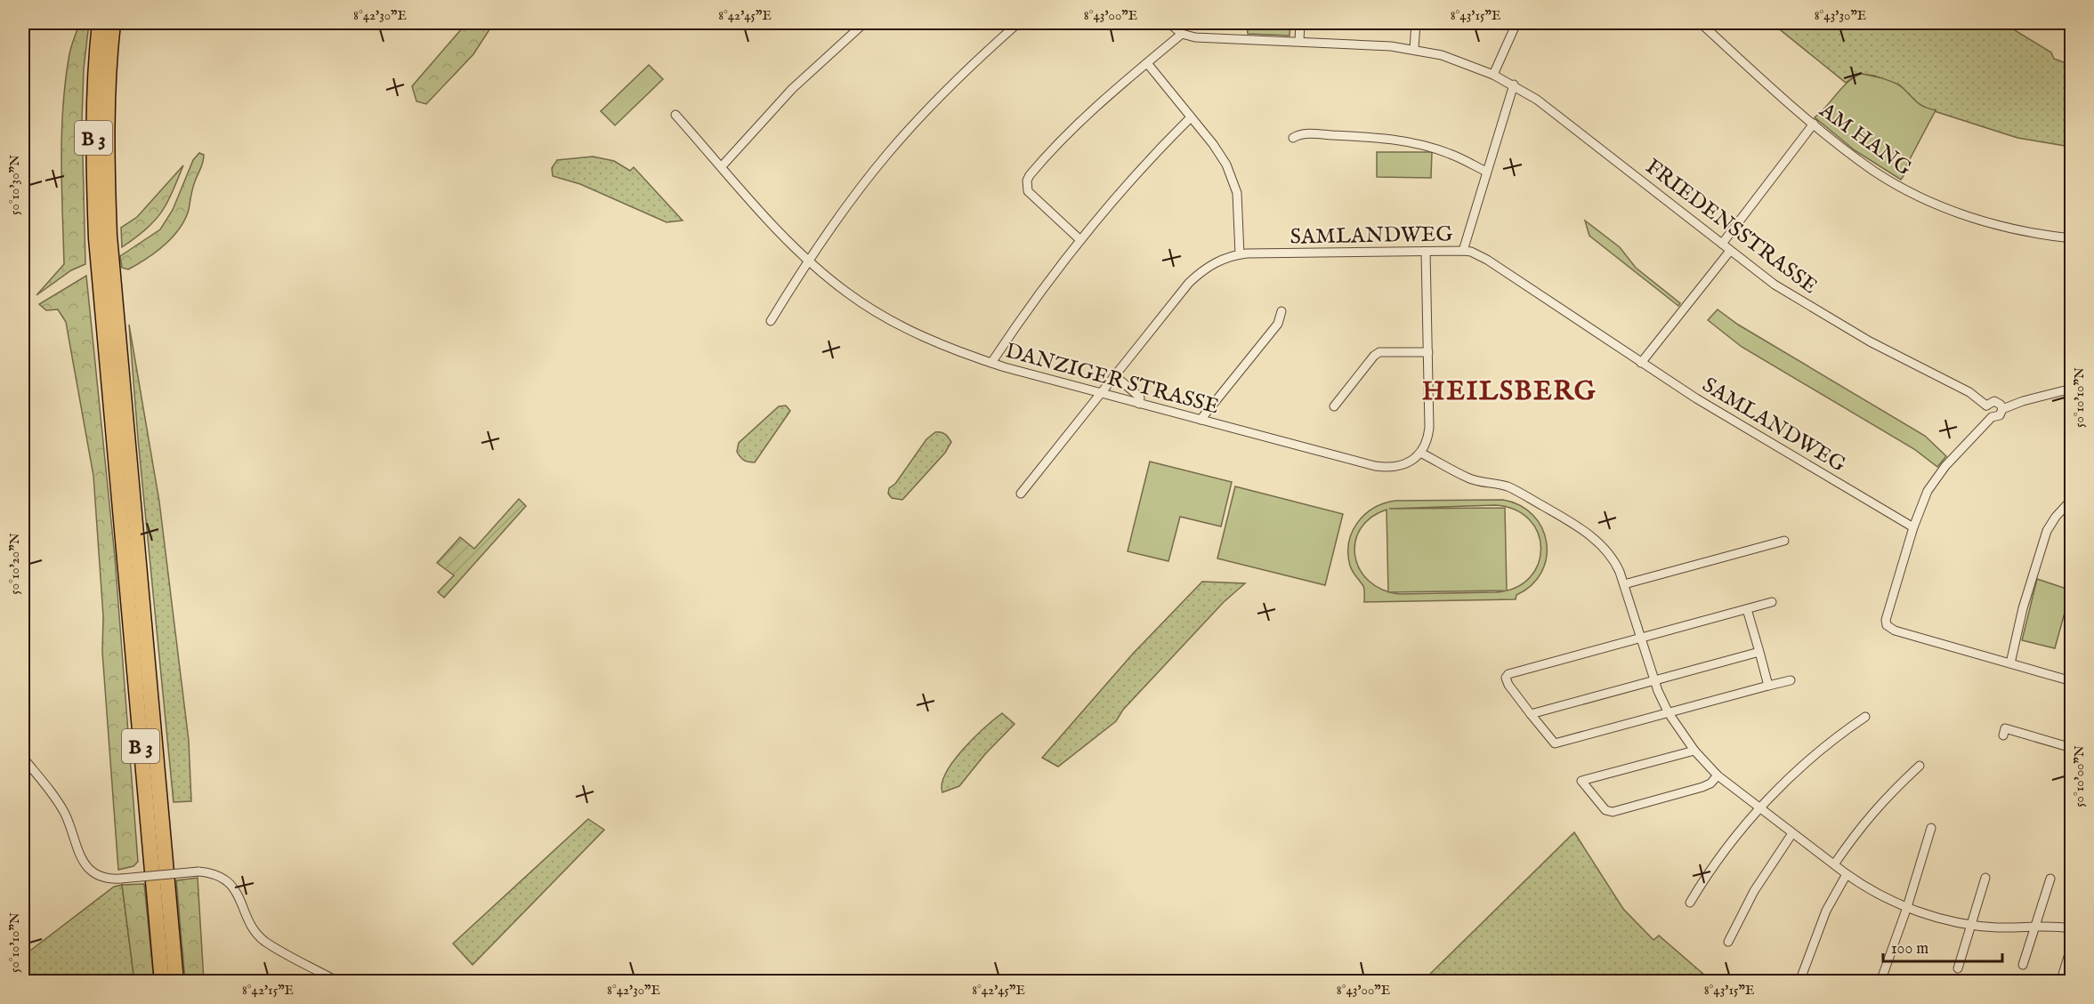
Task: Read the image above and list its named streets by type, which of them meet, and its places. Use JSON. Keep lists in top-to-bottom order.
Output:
{
  "streets": {
    "highway": ["B 3"],
    "street": [
      "AM HANG",
      "FRIEDENSSTRASSE",
      "SAMLANDWEG",
      "DANZIGER STRASSE"
    ]
  },
  "crossings": [
    ["SAMLANDWEG", "DANZIGER STRASSE"]
  ],
  "districts": ["HEILSBERG"],
  "scale_bar": "100 m",
  "coordinates": [
    "8°42'30\"E",
    "8°42'45\"E",
    "8°43'00\"E",
    "8°43'15\"E",
    "8°43'30\"E",
    "50°10'30\"N",
    "50°10'10\"N",
    "50°10'20\"N",
    "50°10'00\"N",
    "8°42'15\"E"
  ]
}
